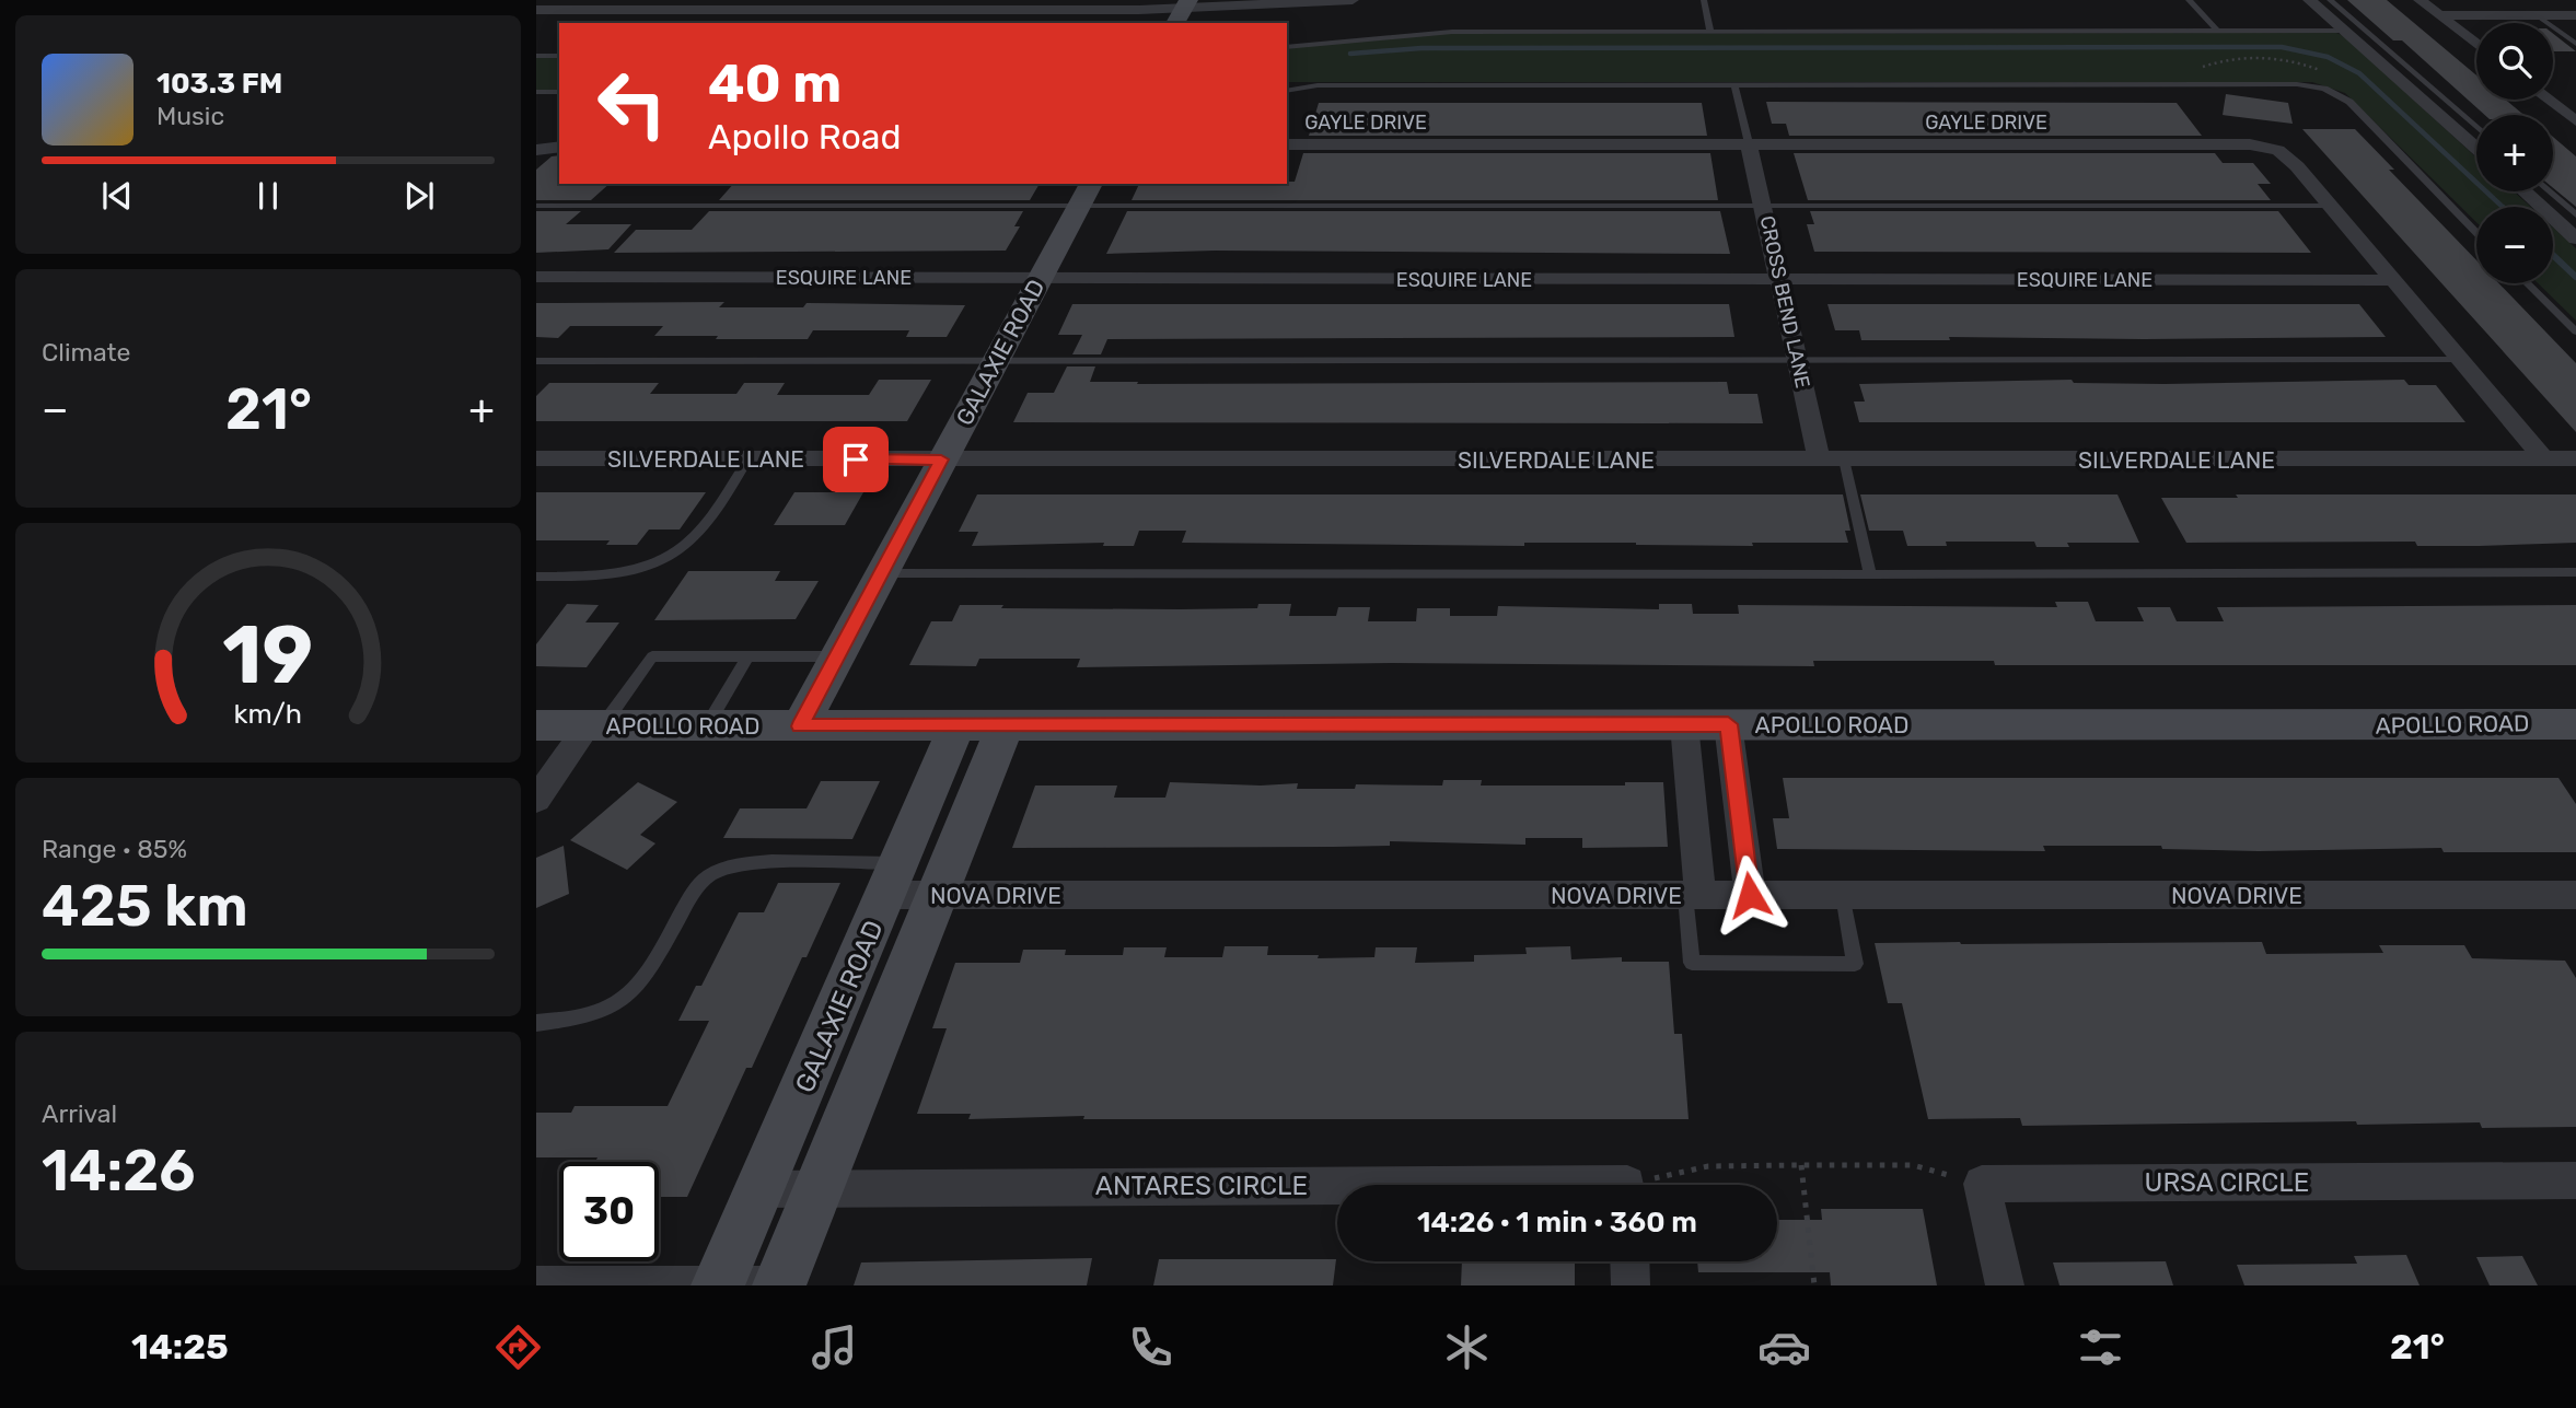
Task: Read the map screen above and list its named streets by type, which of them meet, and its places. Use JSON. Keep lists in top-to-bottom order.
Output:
{
  "streets": {
    "street": [
      "GAYLE DRIVE",
      "ESQUIRE LANE",
      "CROSS BEND LANE",
      "GALAXIE ROAD",
      "SILVERDALE LANE",
      "APOLLO ROAD",
      "NOVA DRIVE",
      "URSA CIRCLE",
      "ANTARES CIRCLE"
    ]
  },
  "crossings": [
    ["GAYLE DRIVE", "ESQUIRE LANE"],
    ["GAYLE DRIVE", "CROSS BEND LANE"],
    ["GAYLE DRIVE", "SILVERDALE LANE"],
    ["ESQUIRE LANE", "CROSS BEND LANE"],
    ["ESQUIRE LANE", "GALAXIE ROAD"],
    ["CROSS BEND LANE", "SILVERDALE LANE"],
    ["GALAXIE ROAD", "SILVERDALE LANE"],
    ["GALAXIE ROAD", "APOLLO ROAD"],
    ["GALAXIE ROAD", "NOVA DRIVE"],
    ["GALAXIE ROAD", "ANTARES CIRCLE"]
  ],
  "page": {
    "map_buttons": ["+", "−"],
    "turn": ["40 m", "Apollo Road"],
    "song": ["103.3 FM", "Music"],
    "tile": [
      "Climate",
      ["Range · 85%", "425 km"],
      ["Arrival", "14:26"]
    ],
    "heat": ["−", "21°", "+"],
    "limit": "30",
    "trip": "14:26 · 1 min · 360 m",
    "tabs": ["14:25", "21°"],
    "gauge": ["19", "km/h"]
  }
}
